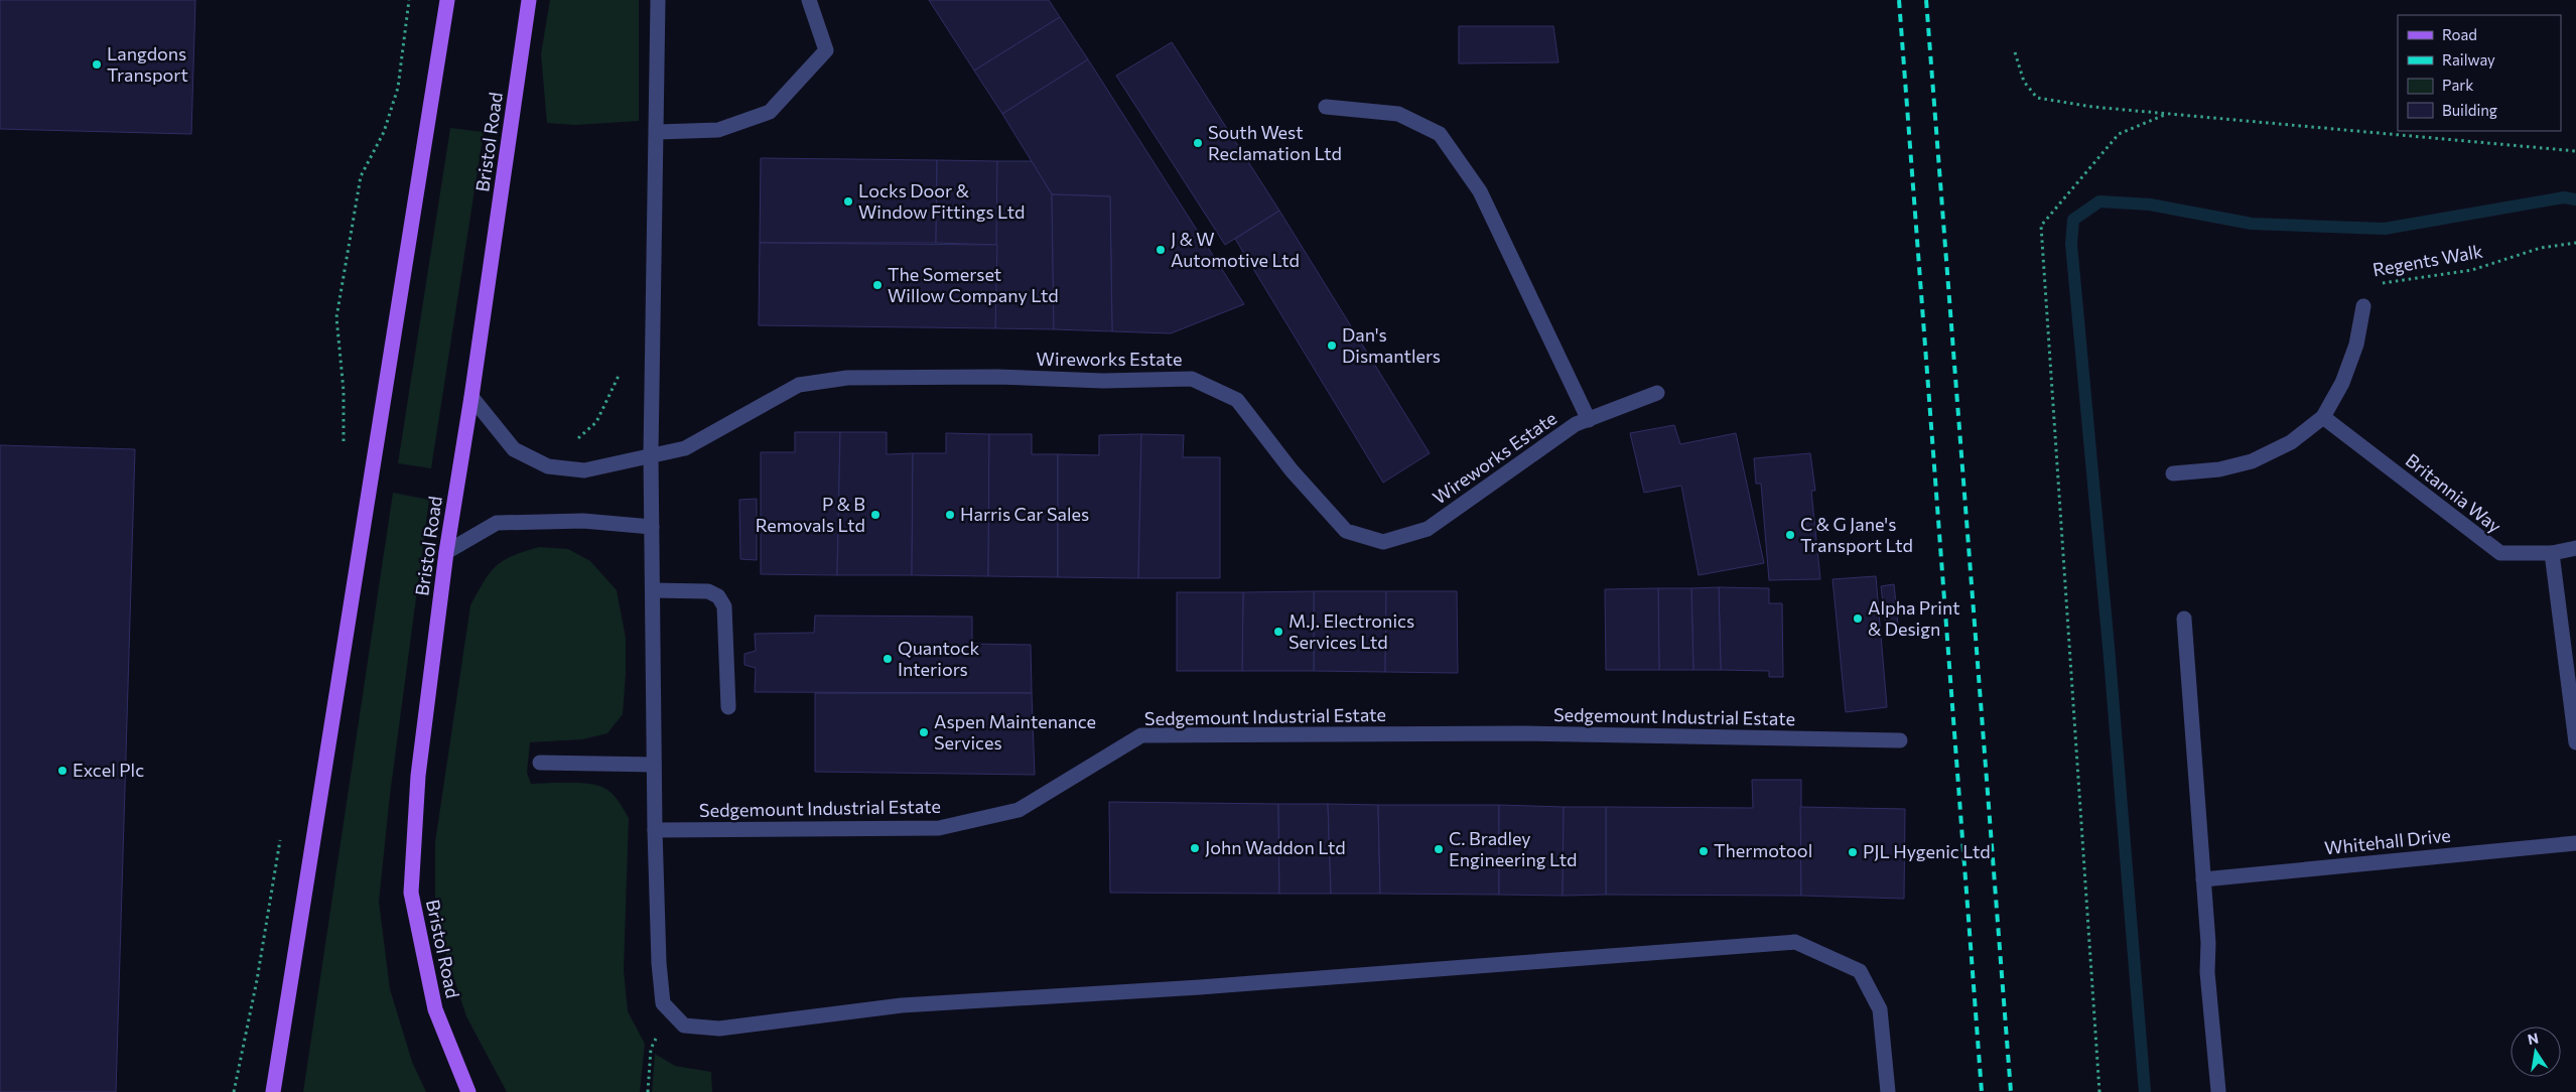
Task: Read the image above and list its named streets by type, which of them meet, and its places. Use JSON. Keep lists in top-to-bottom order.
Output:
{
  "streets": {
    "main road": ["Bristol Road"],
    "street": [
      "Wireworks Estate",
      "Britannia Way",
      "Sedgemount Industrial Estate",
      "Whitehall Drive"
    ],
    "path": ["Regents Walk"]
  },
  "crossings": [
    ["Bristol Road", "Wireworks Estate"]
  ],
  "places": [
    "Langdons Transport",
    "South West Reclamation Ltd",
    "Locks Door & Window Fittings Ltd",
    "J & W Automotive Ltd",
    "The Somerset Willow Company Ltd",
    "Dan's Dismantlers",
    "P & B Removals Ltd",
    "Harris Car Sales",
    "C & G Jane's Transport Ltd",
    "Alpha Print & Design",
    "M.J. Electronics Services Ltd",
    "Quantock Interiors",
    "Aspen Maintenance Services",
    "Excel Plc",
    "John Waddon Ltd",
    "C. Bradley Engineering Ltd",
    "Thermotool",
    "PJL Hygenic Ltd"
  ],
  "legend": [
    "Road",
    "Railway",
    "Park",
    "Building"
  ],
  "north": "top"
}
